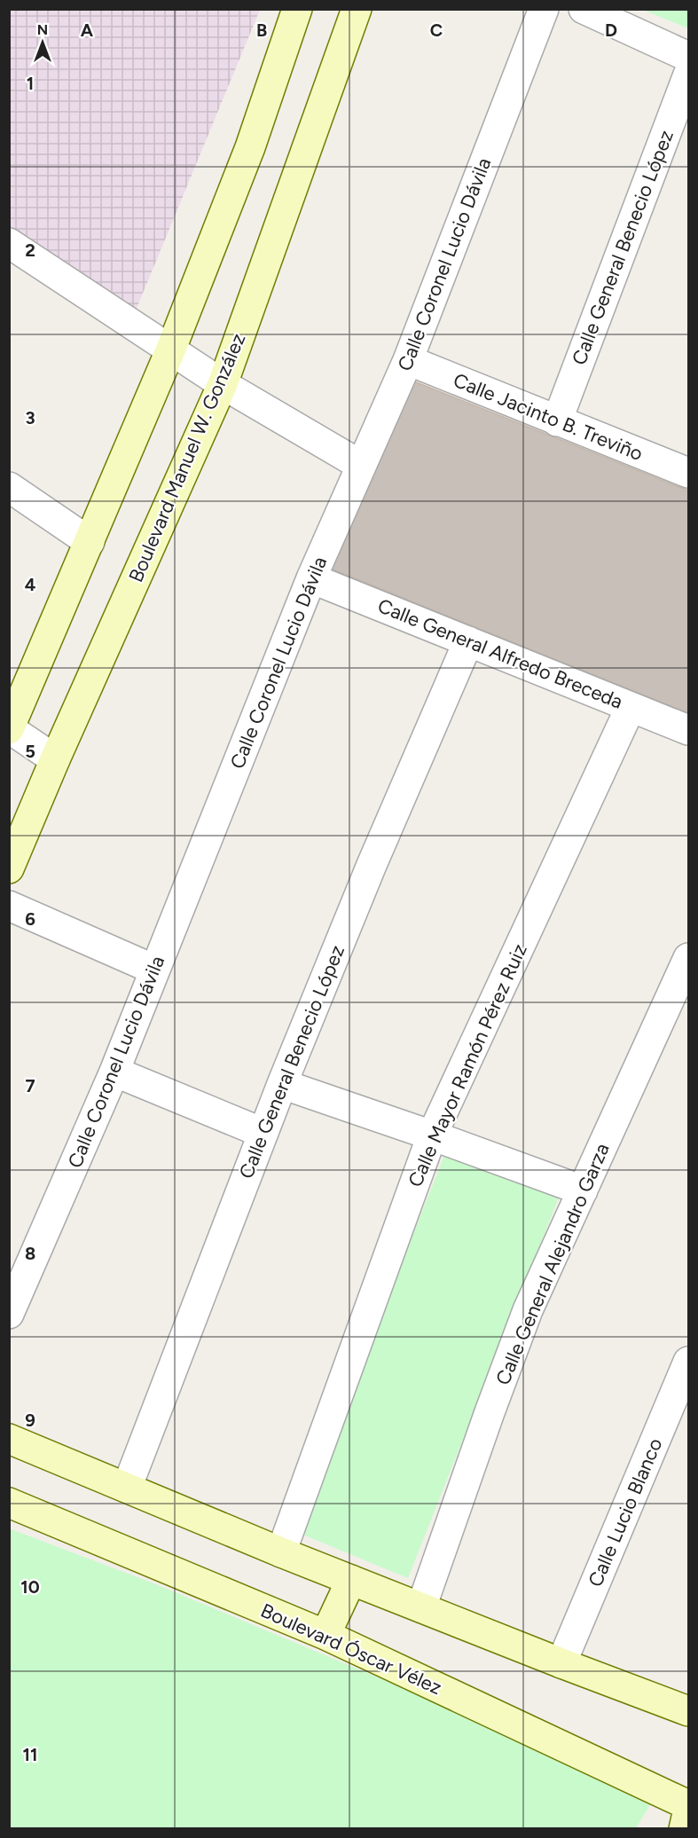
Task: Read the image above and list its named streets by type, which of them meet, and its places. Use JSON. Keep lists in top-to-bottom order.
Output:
{
  "streets": {
    "street": [
      "Calle General Benecio López",
      "Calle Coronel Lucio Dávila",
      "Calle Jacinto B. Treviño",
      "Boulevard Manuel W. González",
      "Calle General Alfredo Breceda",
      "Calle Mayor Ramón Pérez Ruiz",
      "Calle General Alejandro Garza",
      "Calle Lucio Blanco",
      "Boulevard Óscar Vélez"
    ]
  },
  "crossings": [
    ["Calle General Benecio López", "Calle Jacinto B. Treviño"],
    ["Calle General Benecio López", "Calle General Alfredo Breceda"],
    ["Calle Coronel Lucio Dávila", "Calle Jacinto B. Treviño"],
    ["Calle Coronel Lucio Dávila", "Calle General Alfredo Breceda"],
    ["Calle General Alfredo Breceda", "Calle Mayor Ramón Pérez Ruiz"]
  ],
  "north": "top",
  "grid": {
    "columns": [
      "A",
      "B",
      "C",
      "D"
    ],
    "rows": [
      "1",
      "2",
      "3",
      "4",
      "5",
      "6",
      "7",
      "8",
      "9",
      "10",
      "11"
    ]
  }
}
